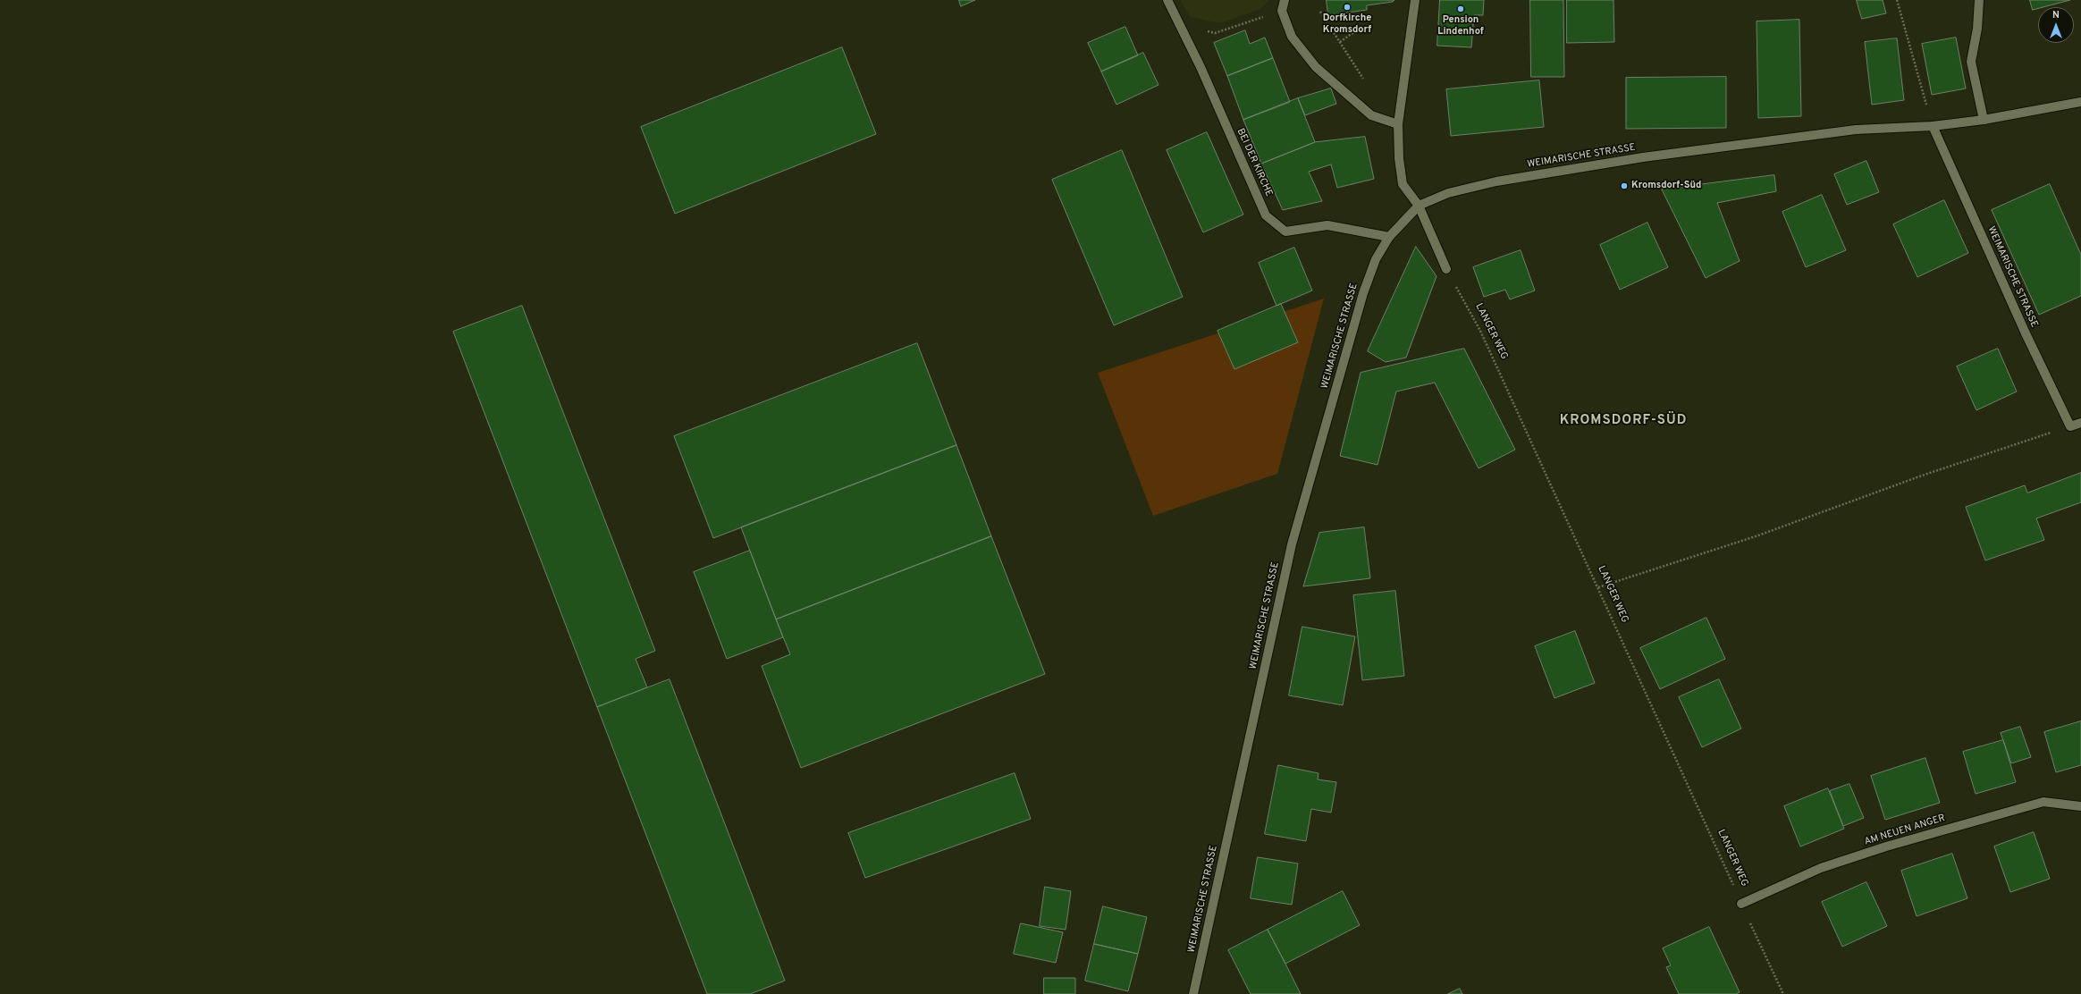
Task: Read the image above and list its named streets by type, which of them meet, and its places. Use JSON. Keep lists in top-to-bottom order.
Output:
{
  "streets": {
    "street": ["WEIMARISCHE STRASSE", "BEI DER KIRCHE", "AM NEUEN ANGER"],
    "path": ["LANGER WEG"]
  },
  "crossings": [
    ["WEIMARISCHE STRASSE", "BEI DER KIRCHE"],
    ["LANGER WEG", "AM NEUEN ANGER"]
  ],
  "districts": ["KROMSDORF-SÜD"],
  "places": ["Dorfkirche Kromsdorf", "Pension Lindenhof", "Kromsdorf-Süd"],
  "north": "top"
}
